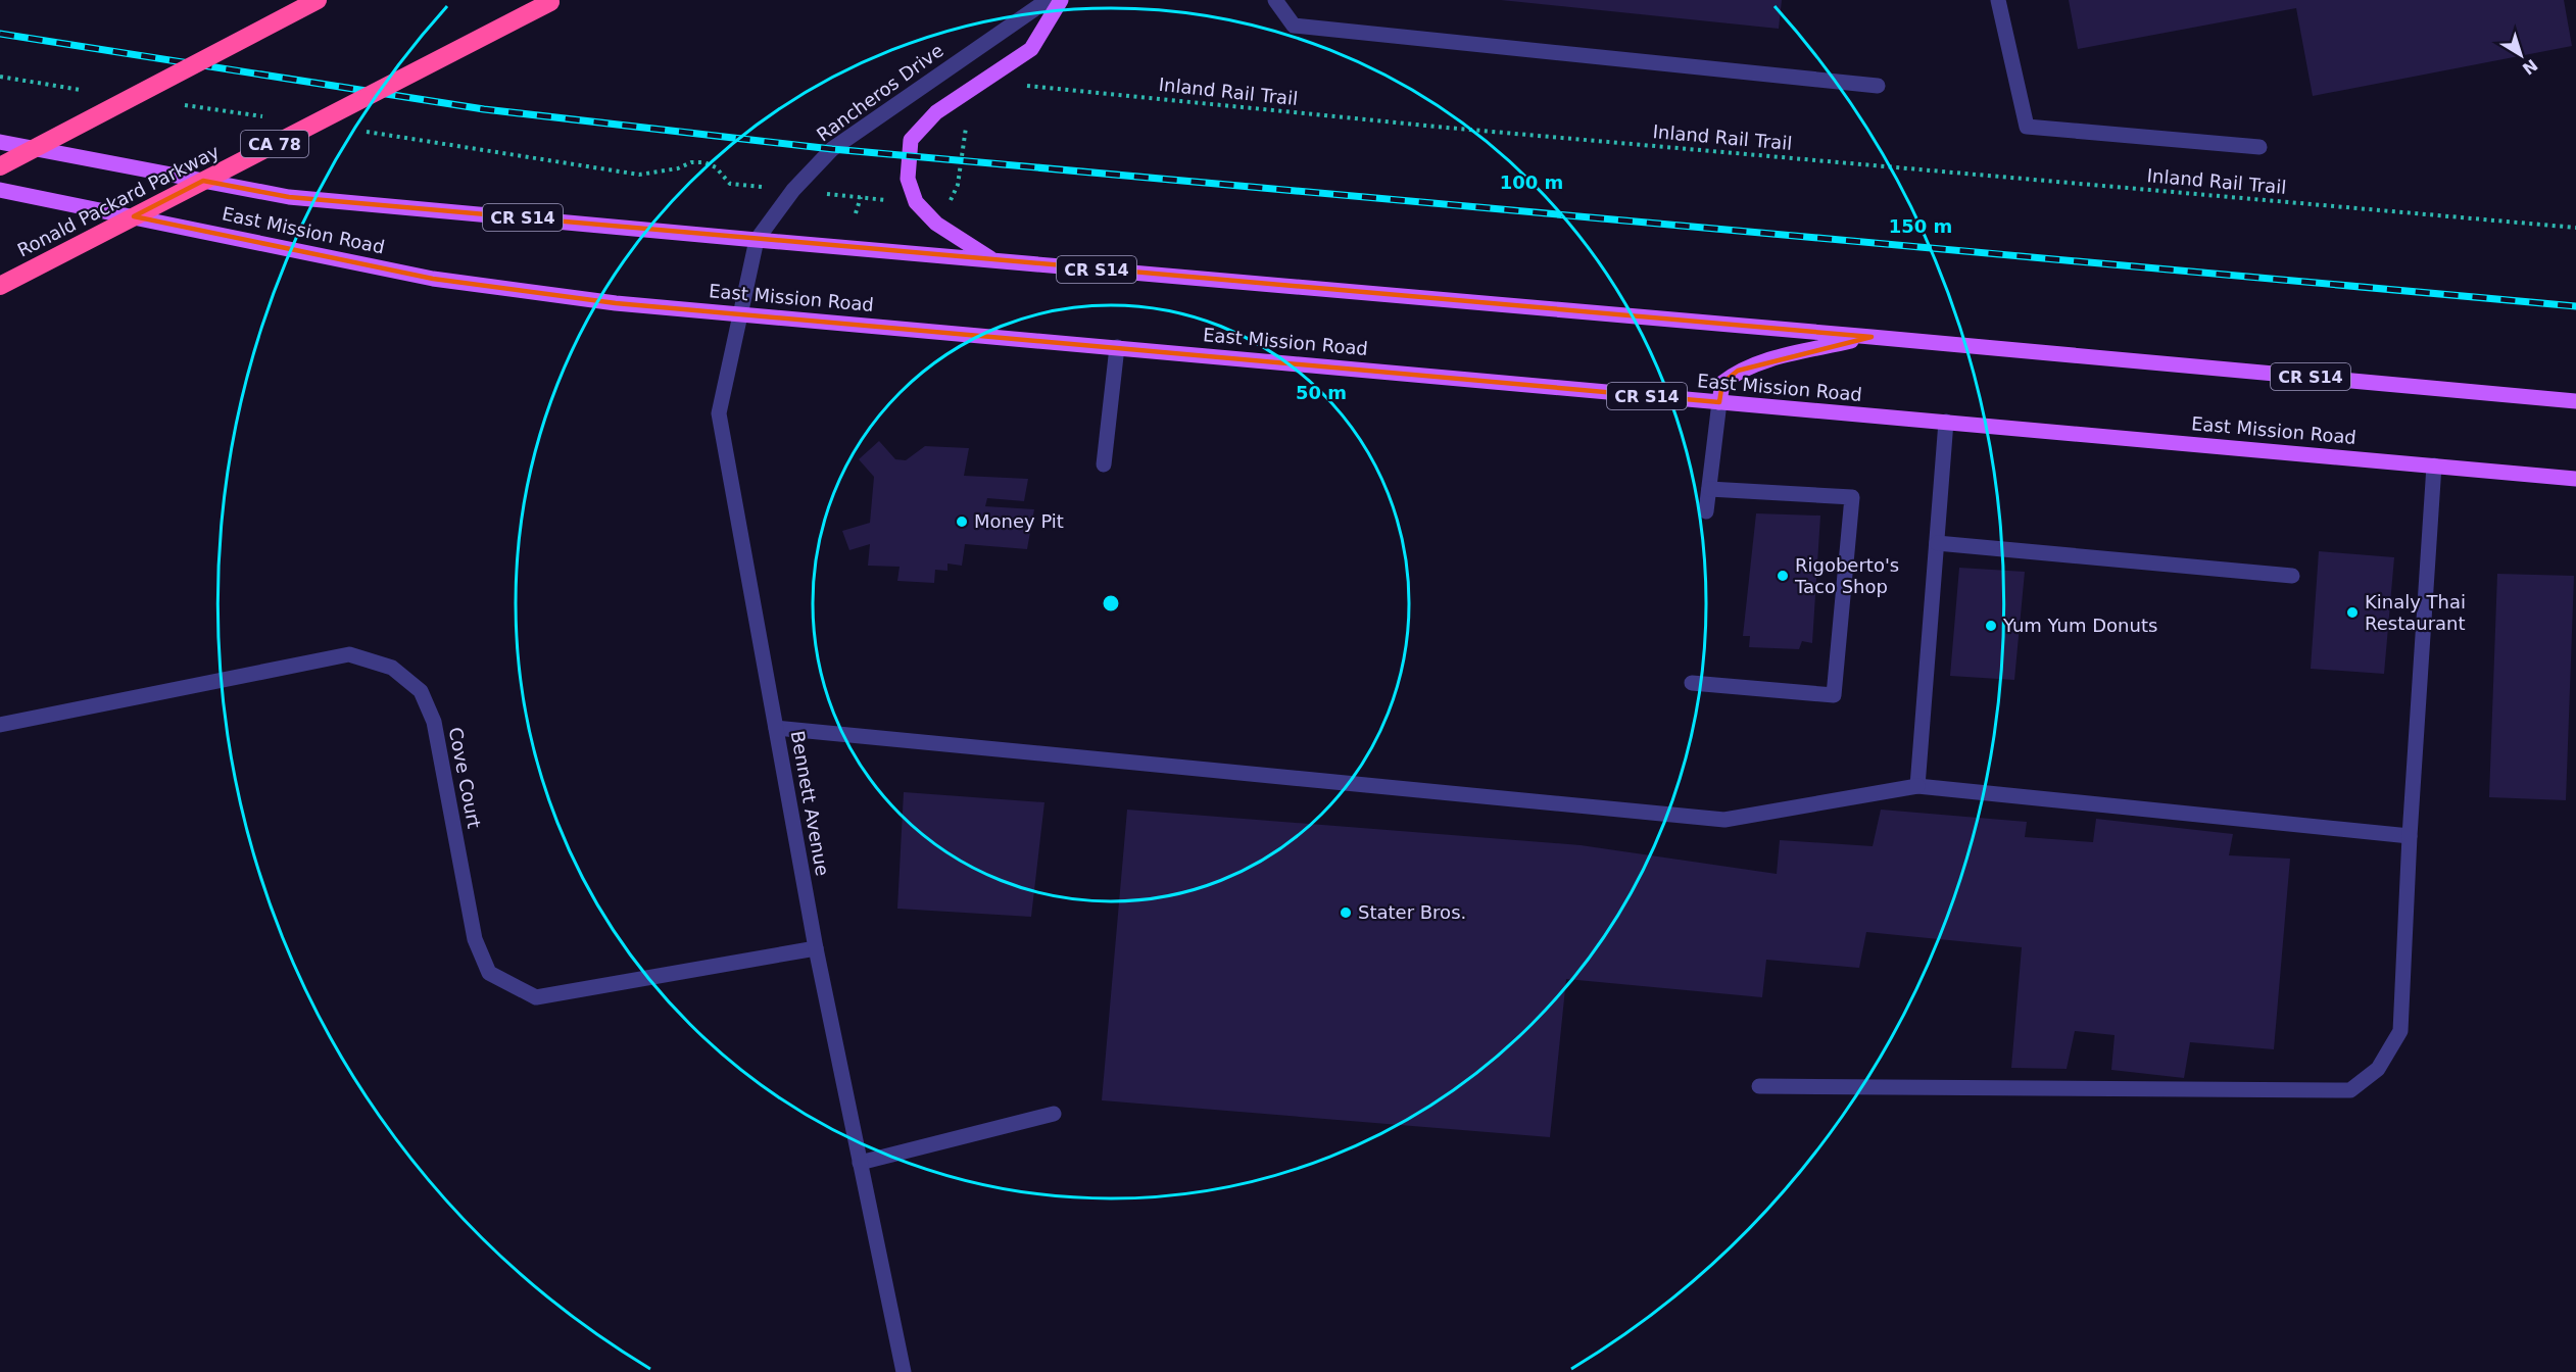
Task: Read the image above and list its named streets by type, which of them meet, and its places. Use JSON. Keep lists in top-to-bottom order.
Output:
{
  "streets": {
    "highway": ["CA 78", "Ronald Packard Parkway"],
    "main road": ["CR S14", "East Mission Road"],
    "street": ["Rancheros Drive", "Cove Court", "Bennett Avenue"],
    "path": ["Inland Rail Trail"]
  },
  "crossings": [
    ["Rancheros Drive", "East Mission Road"],
    ["Rancheros Drive", "Bennett Avenue"],
    ["East Mission Road", "Bennett Avenue"],
    ["Cove Court", "Bennett Avenue"]
  ],
  "places": [
    "Money Pit",
    "Rigoberto's Taco Shop",
    "Kinaly Thai Restaurant",
    "Yum Yum Donuts",
    "Stater Bros."
  ],
  "north": "bottom right",
  "rings": ["100 m", "150 m", "50 m"]
}
